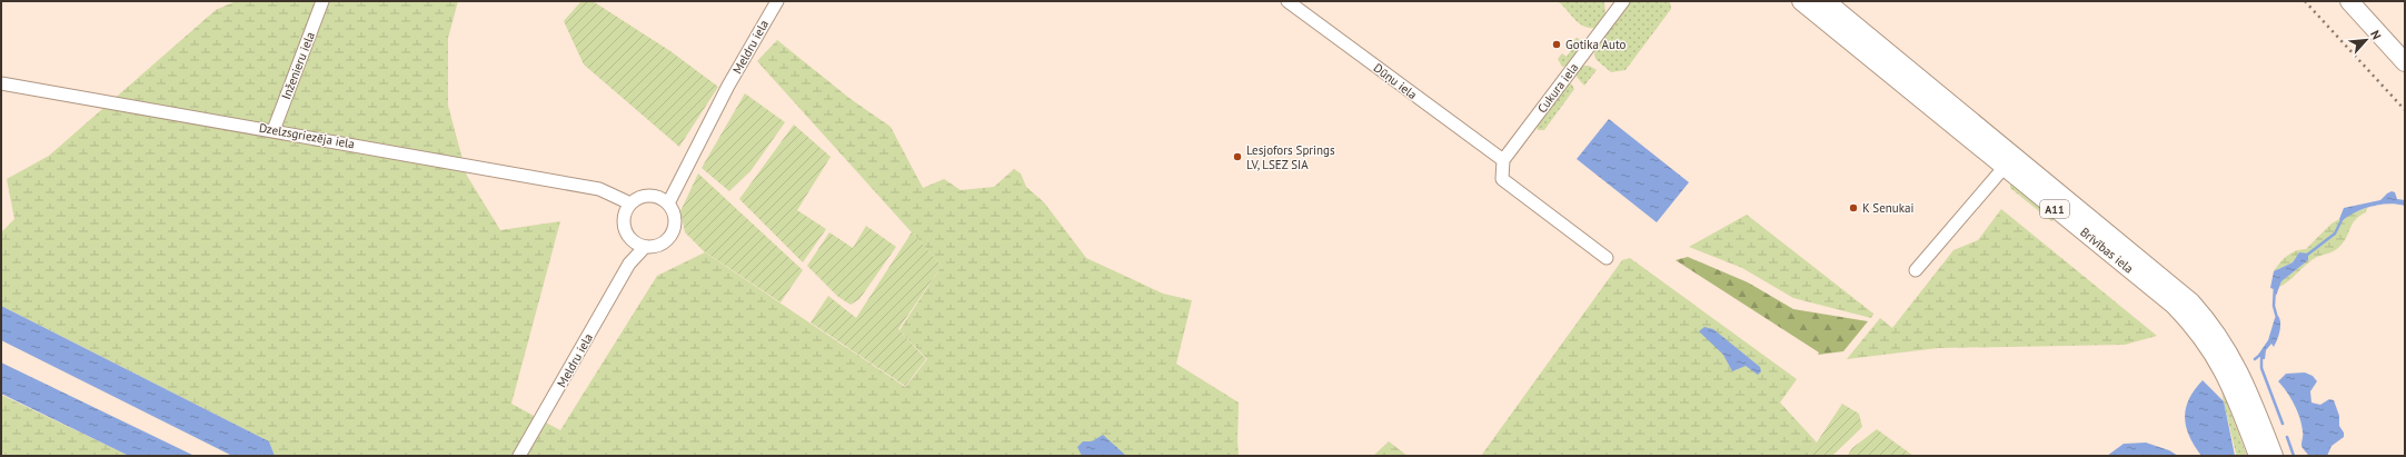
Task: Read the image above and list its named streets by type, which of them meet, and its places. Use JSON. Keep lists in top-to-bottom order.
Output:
{
  "streets": {
    "highway": ["A11", "Brīvības iela"],
    "street": [
      "Meldru iela",
      "Inženieru iela",
      "Dūņu iela",
      "Cukura iela",
      "Dzelzsgriezēja iela"
    ]
  },
  "crossings": [
    ["Meldru iela", "Dzelzsgriezēja iela"],
    ["Inženieru iela", "Dzelzsgriezēja iela"],
    ["Dūņu iela", "Cukura iela"]
  ],
  "places": ["Gotika Auto", "Lesjofors Springs LV, LSEZ SIA", "K Senukai"],
  "north": "top right"
}
